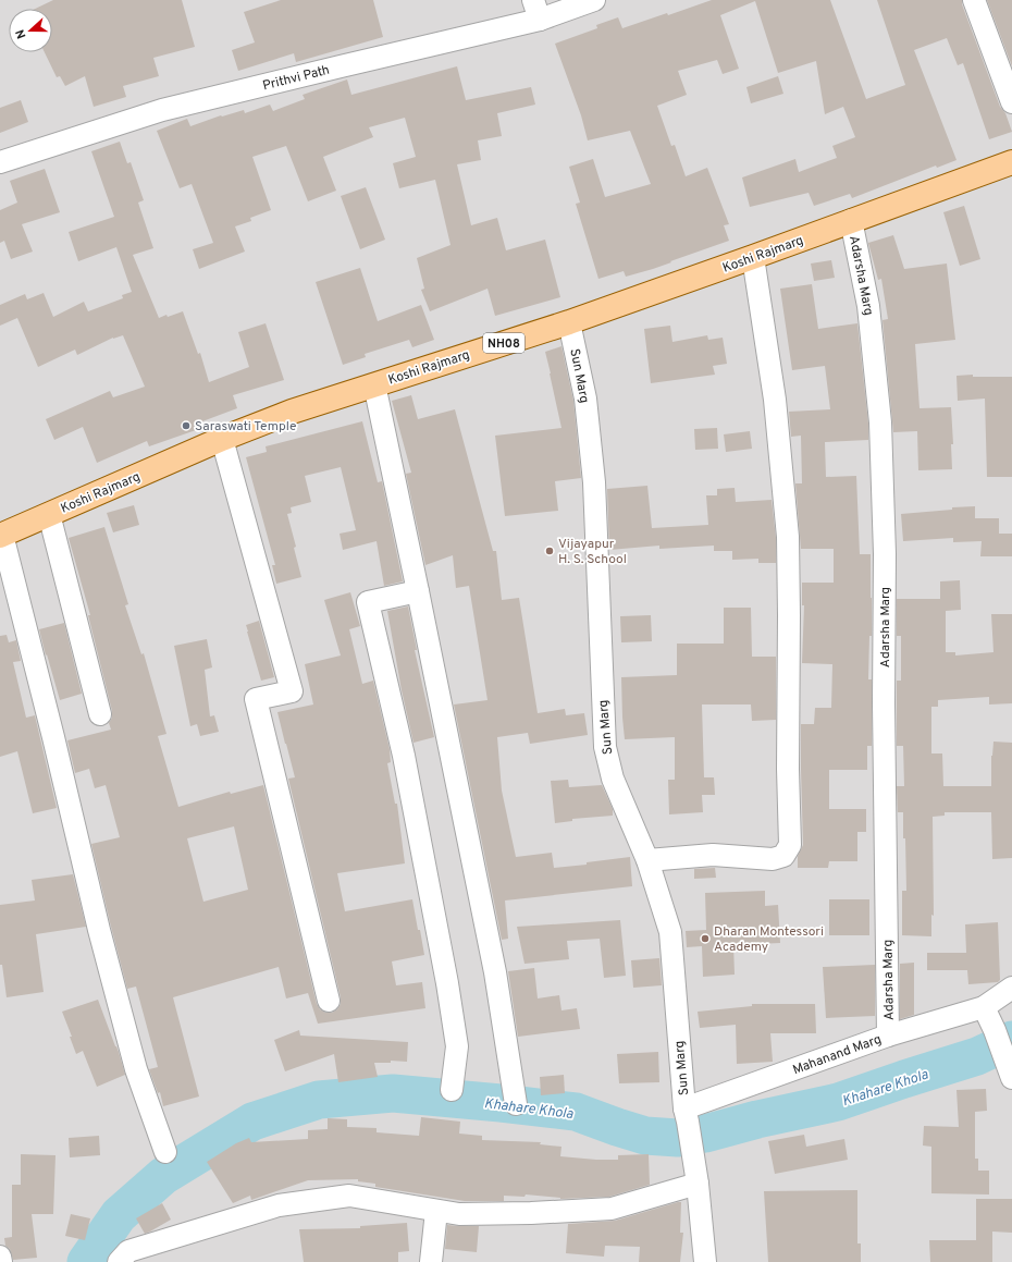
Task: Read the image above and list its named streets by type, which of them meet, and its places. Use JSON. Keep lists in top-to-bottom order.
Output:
{
  "streets": {
    "main road": ["Koshi Rajmarg", "NH08"],
    "street": [
      "Prithvi Path",
      "Adarsha Marg",
      "Sun Marg",
      "Mahanand Marg"
    ]
  },
  "crossings": [
    ["Koshi Rajmarg", "Adarsha Marg"],
    ["Koshi Rajmarg", "Sun Marg"],
    ["Adarsha Marg", "Mahanand Marg"],
    ["Sun Marg", "Mahanand Marg"]
  ],
  "water": ["Khahare Khola"],
  "places": ["Saraswati Temple", "Vijayapur H. S. School", "Dharan Montessori Academy"],
  "north": "left"
}
